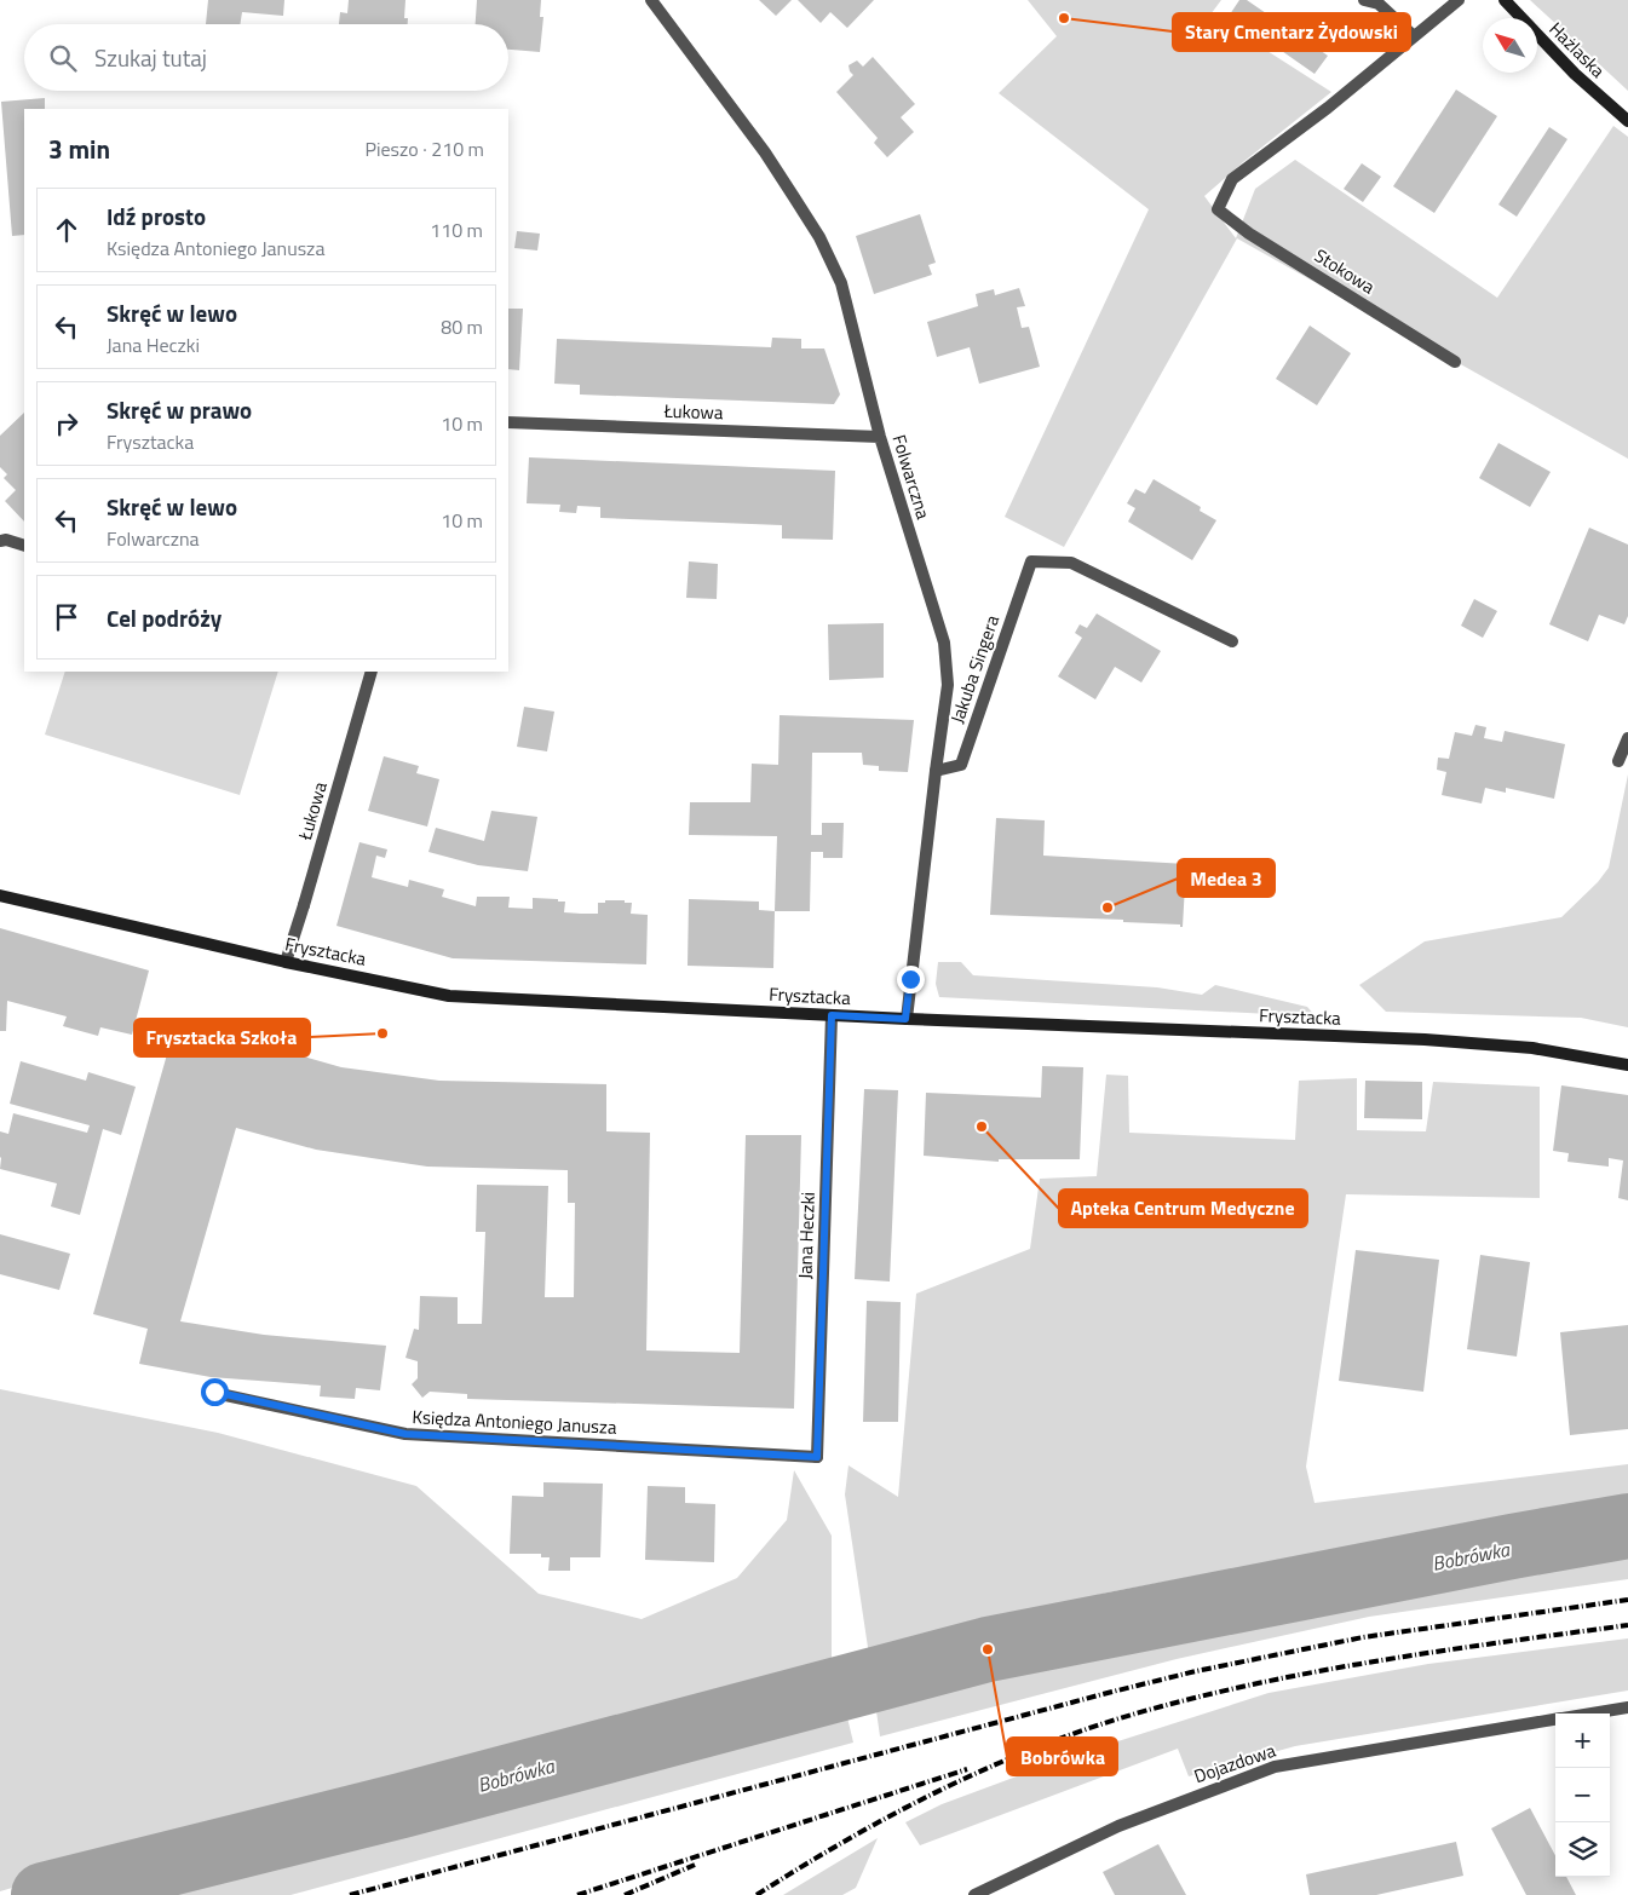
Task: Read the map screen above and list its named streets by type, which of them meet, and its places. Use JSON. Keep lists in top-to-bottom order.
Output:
{
  "streets": {
    "street": [
      "Hażlaska",
      "Stokowa",
      "Łukowa",
      "Folwarczna",
      "Jakuba Singera",
      "Frysztacka",
      "Jana Heczki",
      "Księdza Antoniego Janusza",
      "Dojazdowa"
    ]
  },
  "crossings": [
    ["Łukowa", "Folwarczna"],
    ["Łukowa", "Frysztacka"],
    ["Folwarczna", "Jakuba Singera"],
    ["Folwarczna", "Frysztacka"],
    ["Frysztacka", "Jana Heczki"],
    ["Jana Heczki", "Księdza Antoniego Janusza"]
  ],
  "water": ["Bobrówka"],
  "places": [
    "Stary Cmentarz Żydowski",
    "Medea 3",
    "Frysztacka Szkoła",
    "Apteka Centrum Medyczne",
    "Bobrówka"
  ],
  "north": "top left",
  "page": {
    "search": "Szukaj tutaj",
    "heading": ["3 min", "Pieszo · 210 m"],
    "list": [
      ["Idź prosto", "Księdza Antoniego Janusza", "110 m"],
      ["Skręć w lewo", "Jana Heczki", "80 m"],
      ["Skręć w prawo", "Frysztacka", "10 m"],
      ["Skręć w lewo", "Folwarczna", "10 m"],
      "Cel podróży"
    ],
    "map_buttons": ["+", "−"]
  }
}
